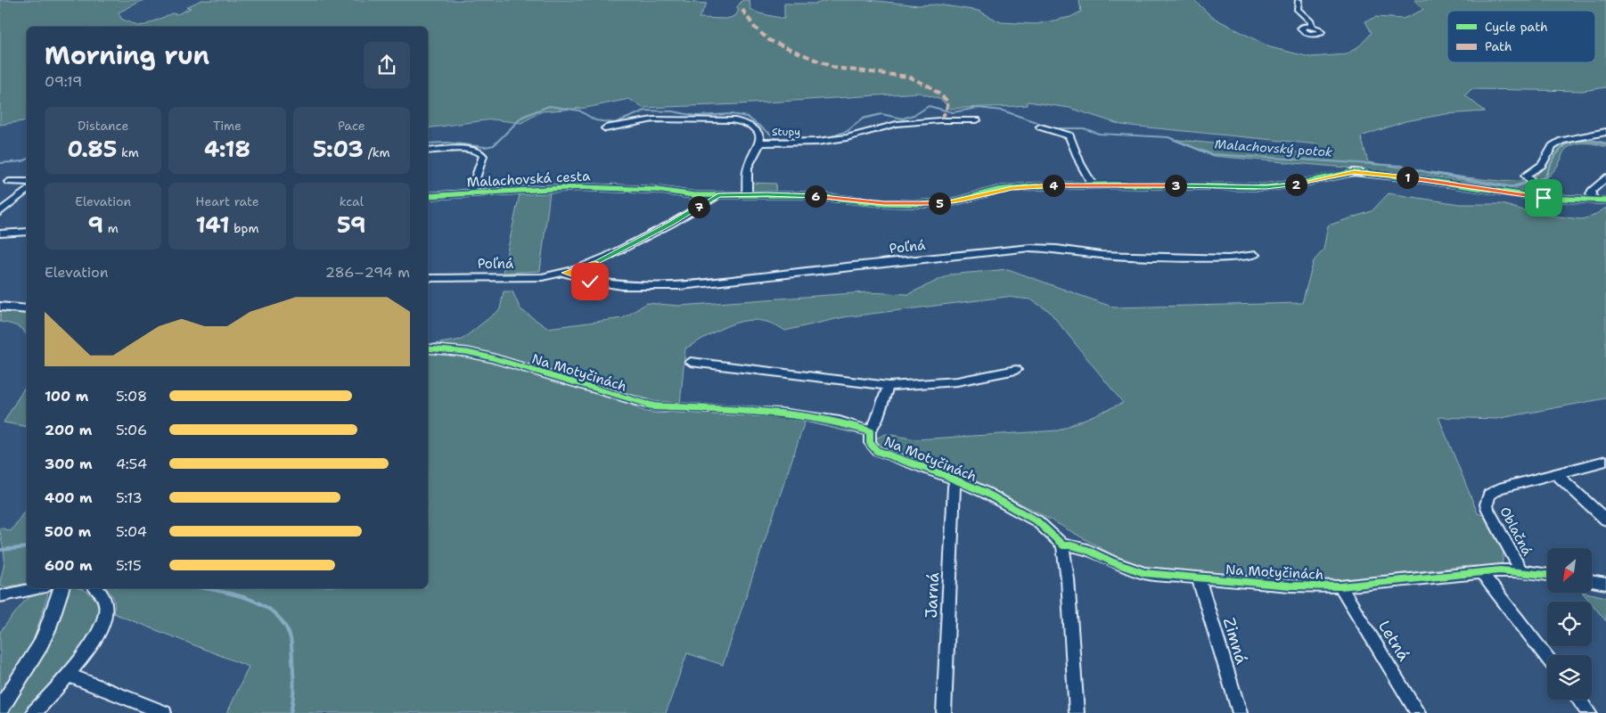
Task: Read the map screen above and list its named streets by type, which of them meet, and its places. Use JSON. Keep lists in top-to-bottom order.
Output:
{
  "streets": {
    "street": [
      "Stupy",
      "Malachovská cesta",
      "Poľná",
      "Na Motyčinách",
      "Oblačná",
      "Jarná",
      "Zimná",
      "Letná"
    ]
  },
  "crossings": [
    ["Malachovská cesta", "Poľná"],
    ["Na Motyčinách", "Oblačná"],
    ["Na Motyčinách", "Jarná"],
    ["Na Motyčinách", "Zimná"],
    ["Na Motyčinách", "Letná"]
  ],
  "water": ["Malachovský potok"],
  "legend": ["Cycle path", "Path"],
  "north": "bottom left",
  "page": {
    "heading": ["Morning run", "09:19"],
    "stats": [
      ["Distance", "0.85 km"],
      ["Time", "4:18"],
      ["Pace", "5:03 /km"],
      ["Elevation", "9 m"],
      ["Heart rate", "141 bpm"],
      ["kcal", "59"]
    ],
    "pins": [
      "1",
      "2",
      "3",
      "4",
      "6",
      "5",
      "7"
    ],
    "chart": ["Elevation", "286–294 m"],
    "list": [
      {
        "name": "100 m",
        "note": "5:08"
      },
      {
        "name": "200 m",
        "note": "5:06"
      },
      {
        "name": "300 m",
        "note": "4:54"
      },
      {
        "name": "400 m",
        "note": "5:13"
      },
      {
        "name": "500 m",
        "note": "5:04"
      },
      {
        "name": "600 m",
        "note": "5:15"
      }
    ]
  }
}
